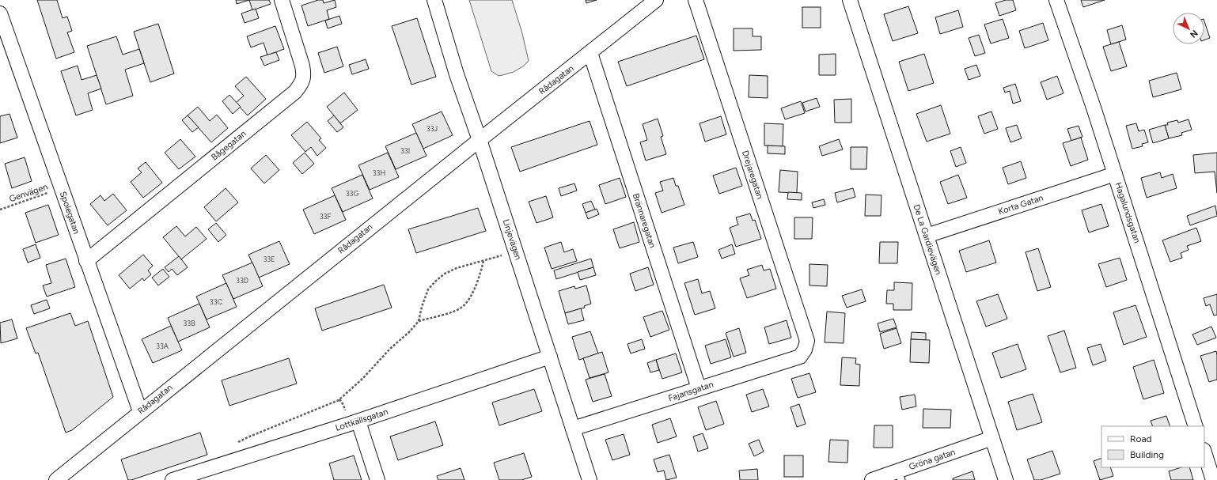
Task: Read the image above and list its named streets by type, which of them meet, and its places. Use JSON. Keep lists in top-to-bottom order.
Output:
{
  "streets": {
    "street": [
      "Rådagatan",
      "Bågegatan",
      "Drejaregatan",
      "Korta Gatan",
      "Spolegatan",
      "Hagalundsgatan",
      "Brännaregatan",
      "Linjevägen",
      "De La Gardievägen",
      "Fajansgatan",
      "Lottkällsgatan",
      "Gröna gatan"
    ],
    "path": ["Genvägen"]
  },
  "crossings": [
    ["Rådagatan", "Spolegatan"],
    ["Rådagatan", "Brännaregatan"],
    ["Rådagatan", "Linjevägen"],
    ["Bågegatan", "Spolegatan"],
    ["Drejaregatan", "Fajansgatan"],
    ["Genvägen", "Spolegatan"],
    ["Korta Gatan", "Hagalundsgatan"],
    ["Korta Gatan", "De La Gardievägen"],
    ["Brännaregatan", "Fajansgatan"],
    ["Linjevägen", "Fajansgatan"],
    ["Linjevägen", "Lottkällsgatan"],
    ["De La Gardievägen", "Gröna gatan"]
  ],
  "house_numbers": [
    "33J",
    "33I",
    "33H",
    "33G",
    "33F",
    "33E",
    "33D",
    "33C",
    "33B",
    "33A"
  ],
  "legend": ["Road", "Building"],
  "north": "bottom right"
}
